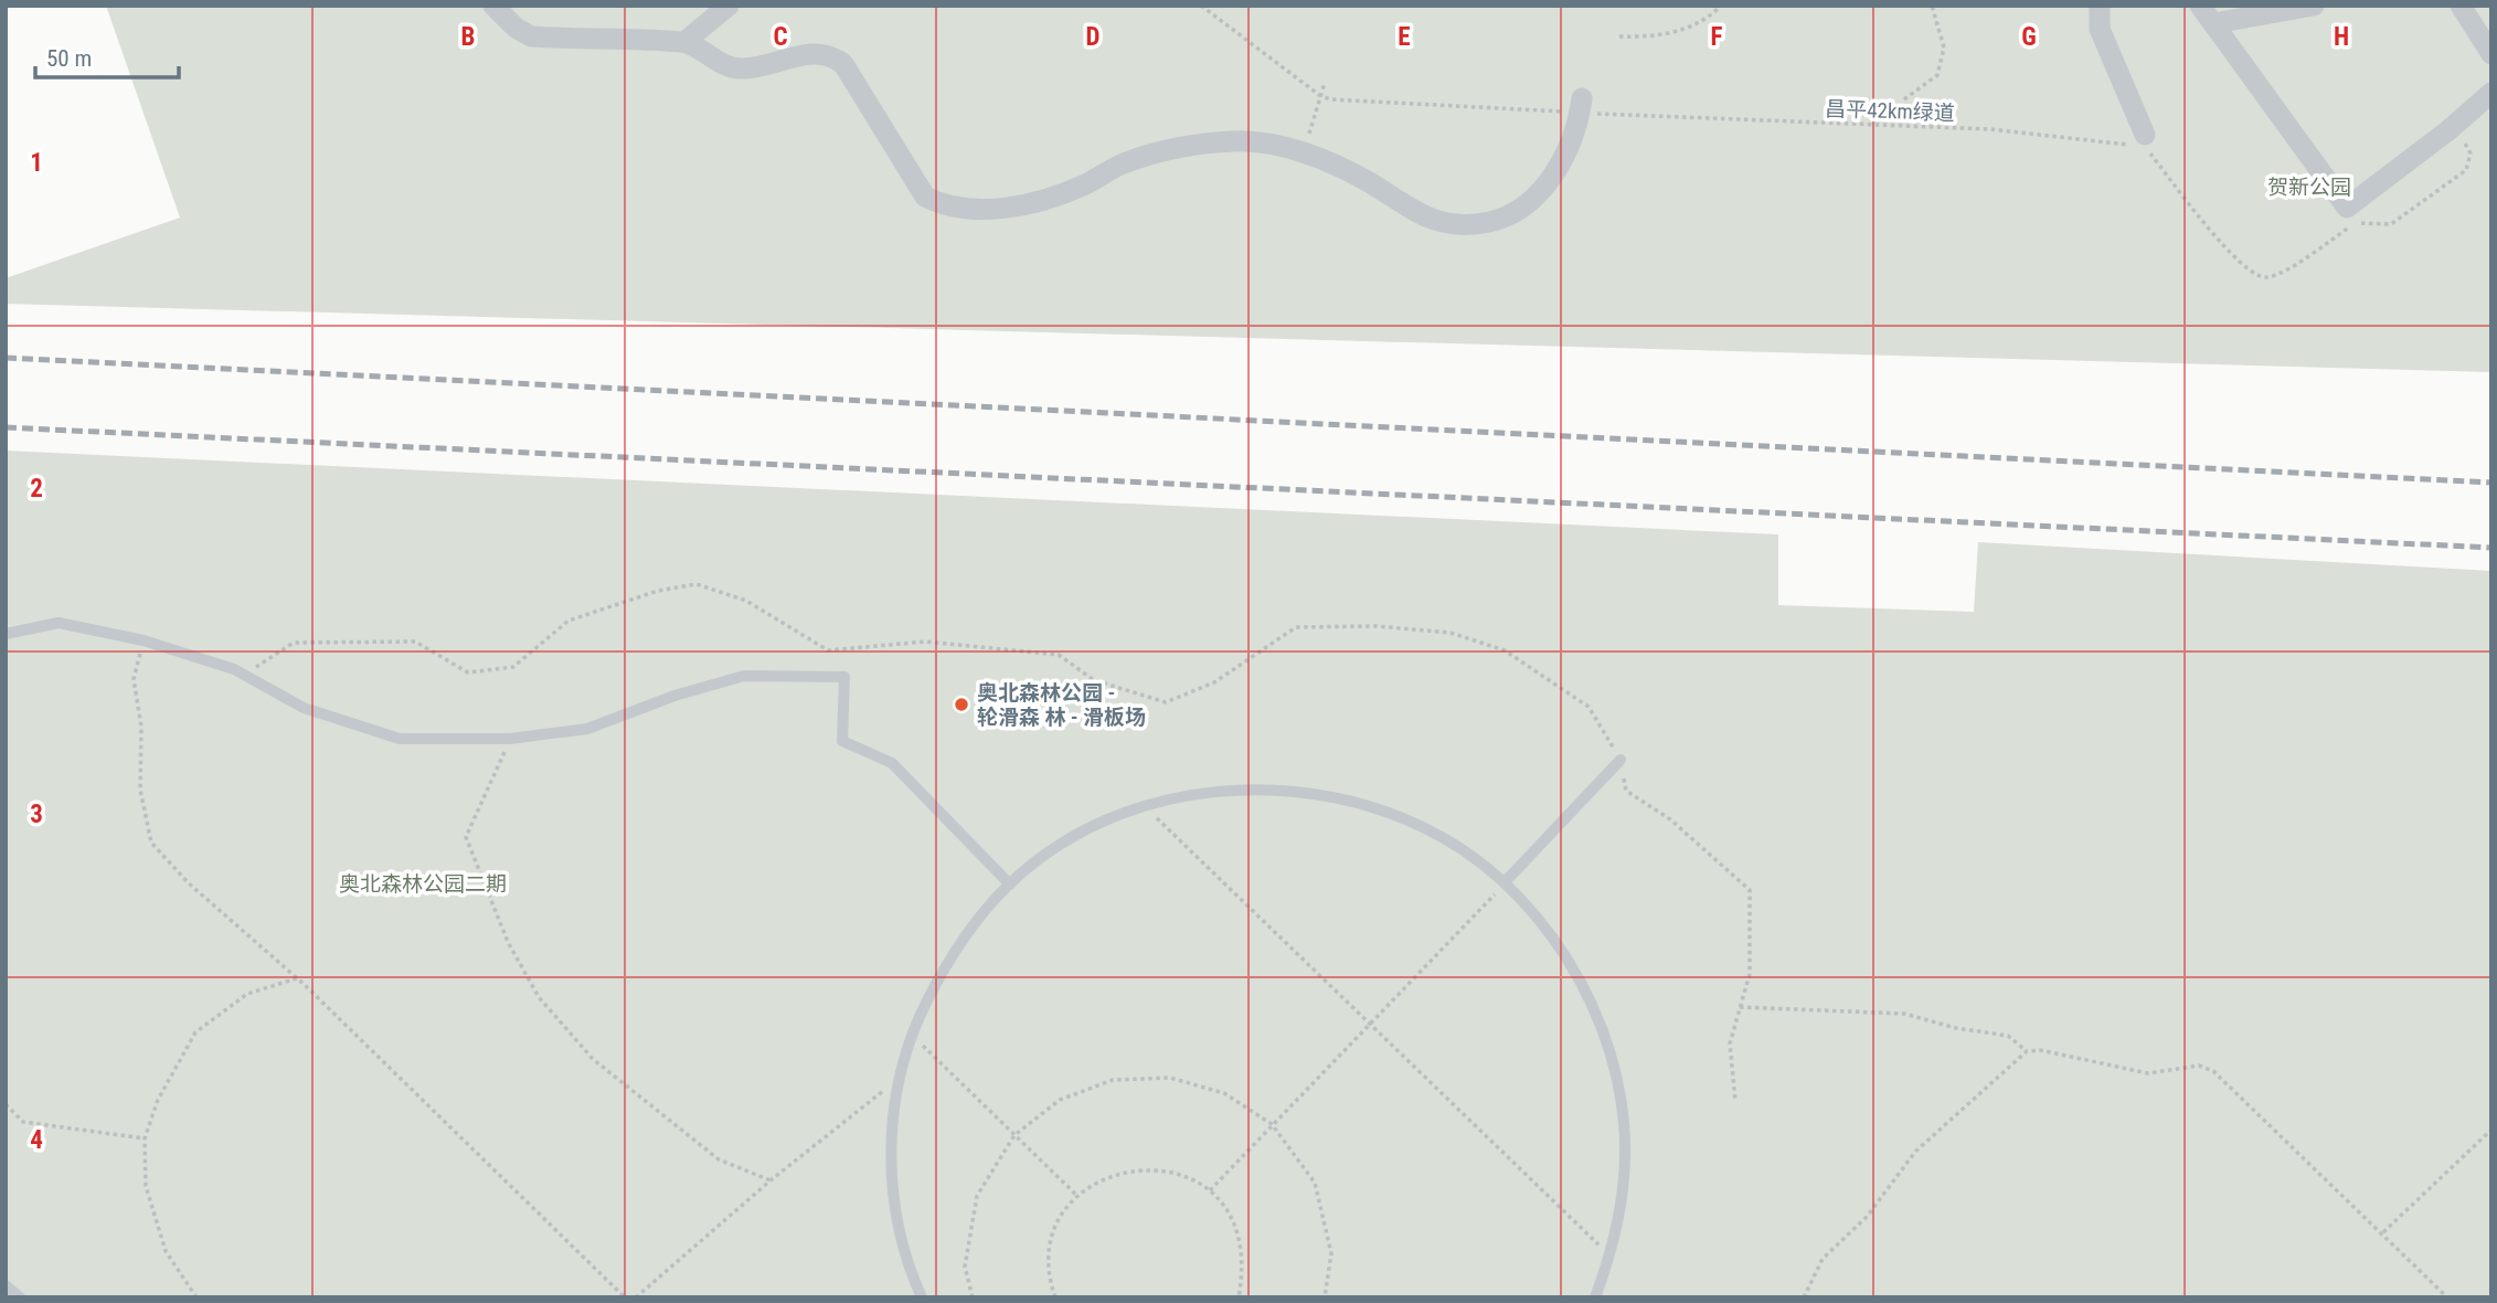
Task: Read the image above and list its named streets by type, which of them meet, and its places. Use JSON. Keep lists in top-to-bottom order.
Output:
{
  "streets": {
    "path": ["昌平42km绿道"]
  },
  "parks": ["贺新公园", "奥北森林公园二期"],
  "places": ["奥北森林公园 - 轮滑森 林 - 滑板场"],
  "scale_bar": "50 m",
  "grid": {
    "columns": [
      "B",
      "C",
      "D",
      "E",
      "F",
      "G",
      "H"
    ],
    "rows": [
      "1",
      "2",
      "3",
      "4"
    ]
  }
}
